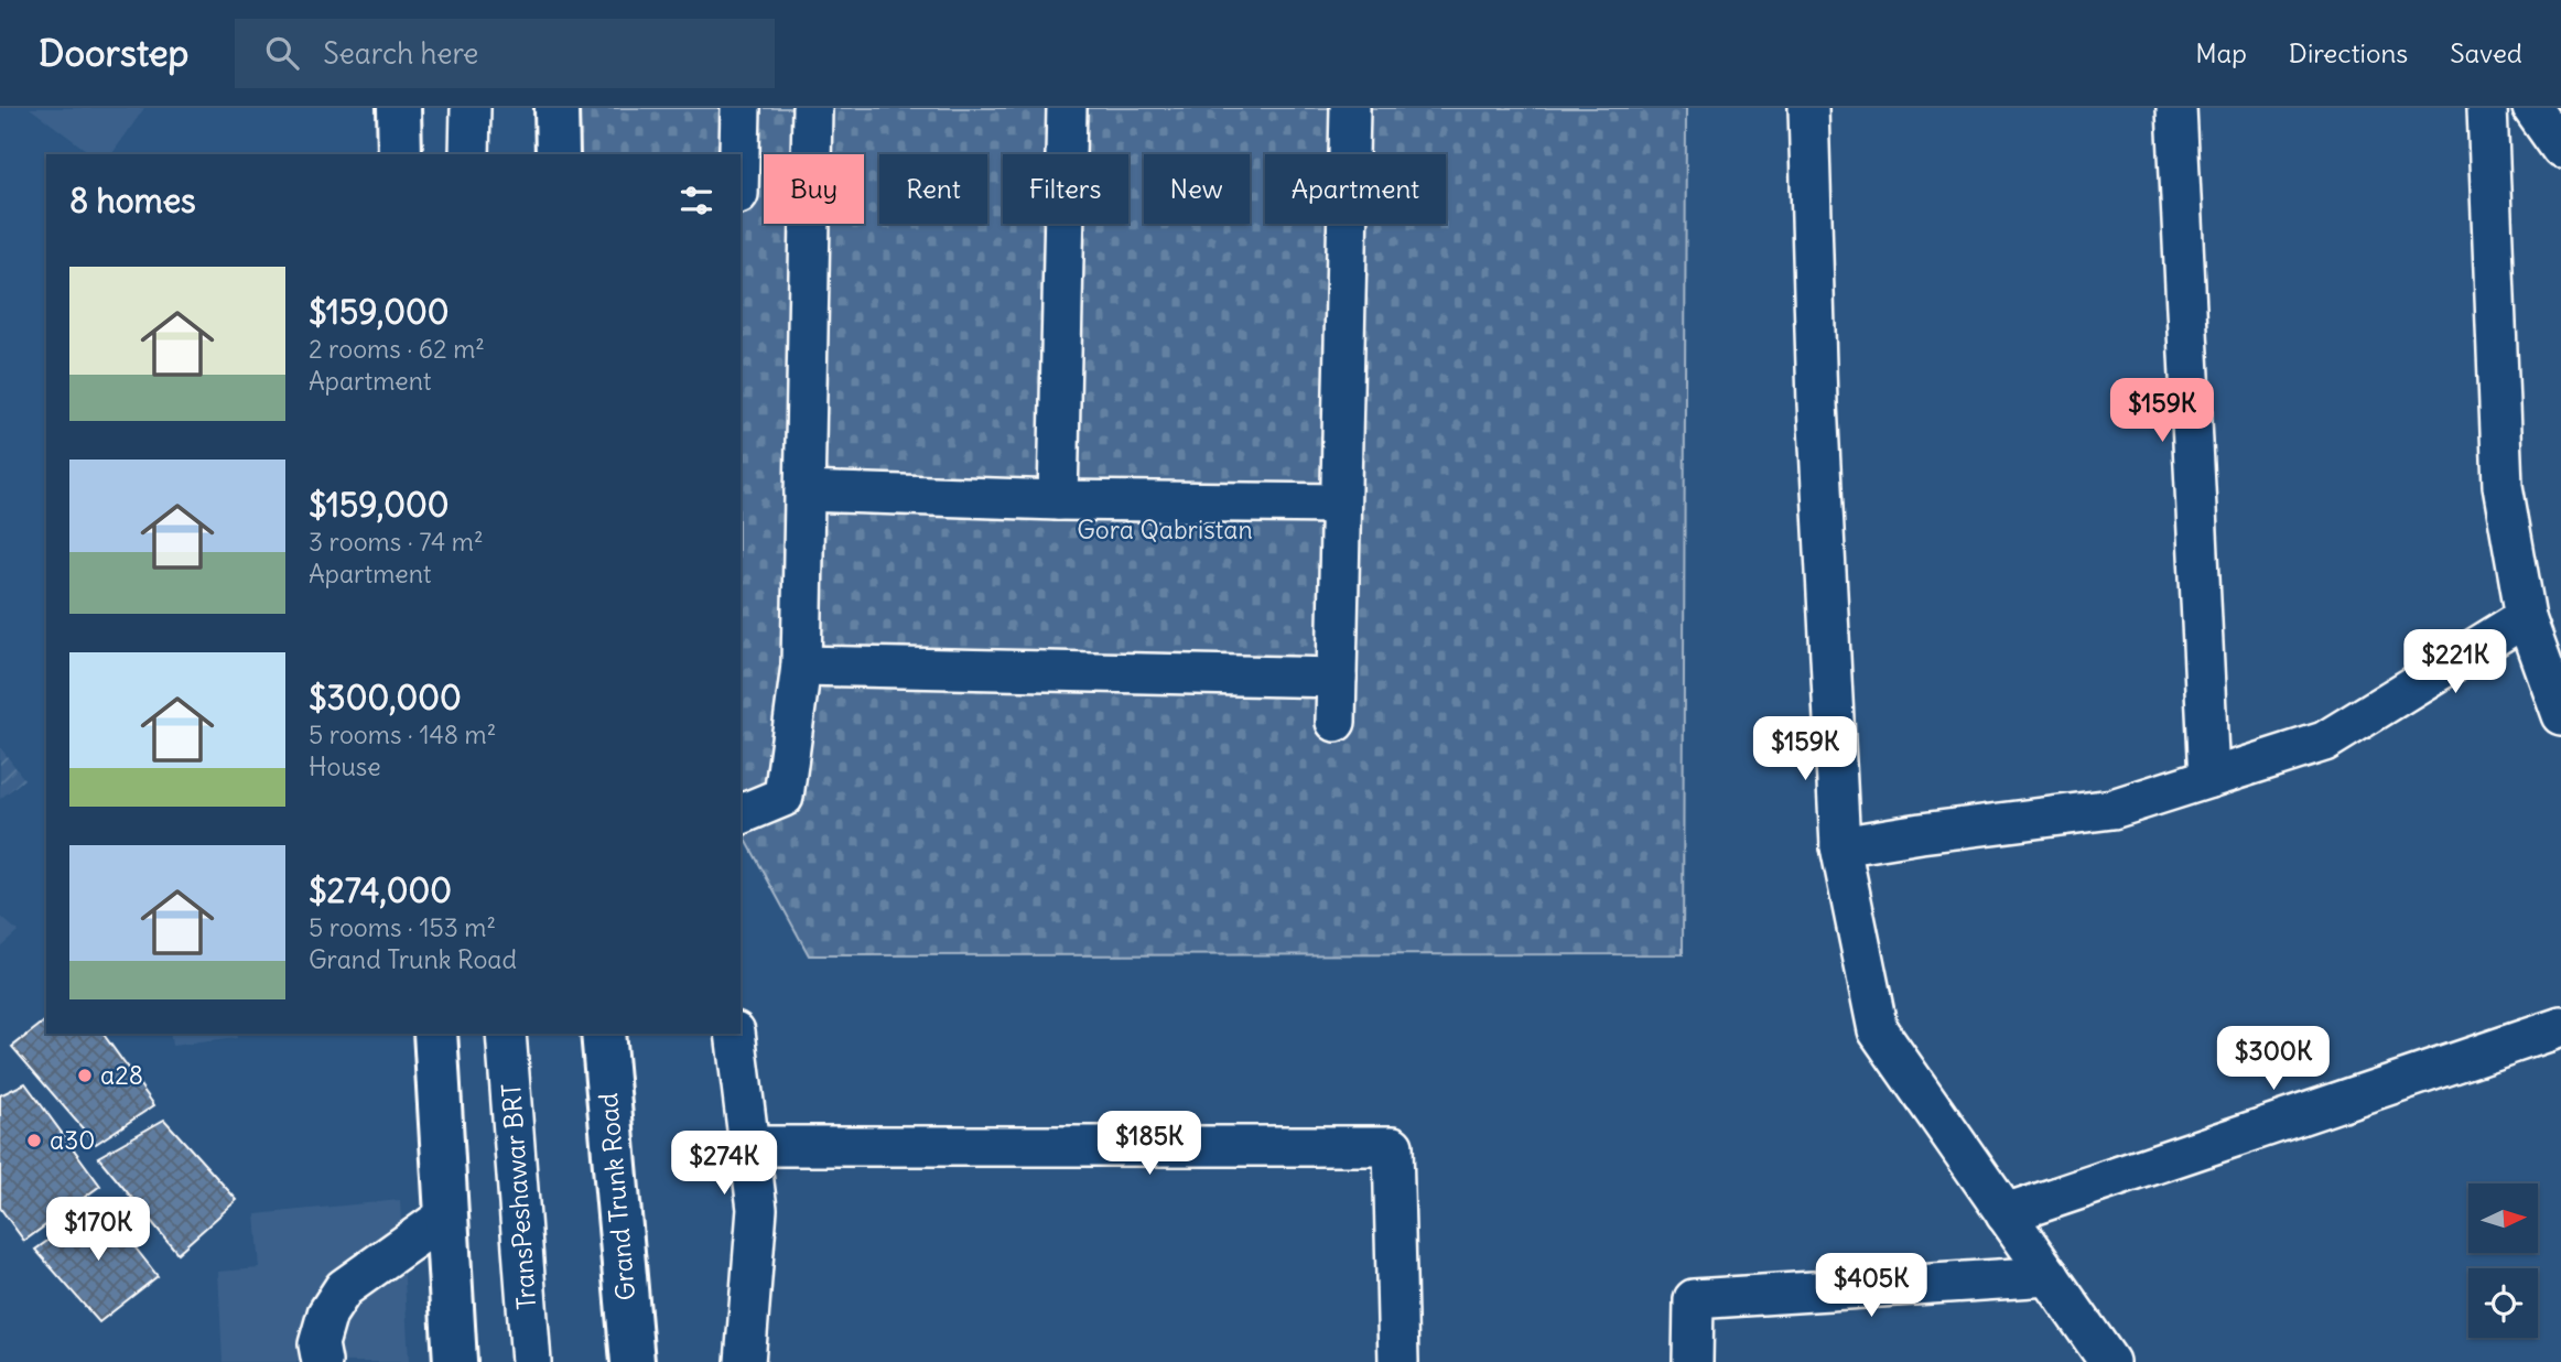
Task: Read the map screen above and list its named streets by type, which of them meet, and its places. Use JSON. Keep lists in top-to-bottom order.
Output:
{
  "streets": {
    "highway": ["Grand Trunk Road"],
    "street": ["TransPeshawar BRT"]
  },
  "parks": ["Gora Qabristan"],
  "places": ["a28", "a30"],
  "north": "right",
  "page": {
    "header": "Doorstep",
    "search": "Search here",
    "nav": ["Map", "Directions", "Saved"],
    "chip": [
      "Buy",
      "Rent",
      "Filters",
      "New",
      "Apartment"
    ],
    "heading": "8 homes",
    "list": [
      {
        "name": "$159,000",
        "note": "2 rooms · 62 m² · Apartment"
      },
      {
        "name": "$159,000",
        "note": "3 rooms · 74 m² · Apartment"
      },
      {
        "name": "$300,000",
        "note": "5 rooms · 148 m² · House"
      },
      {
        "name": "$274,000",
        "note": "5 rooms · 153 m² · Grand Trunk Road"
      }
    ],
    "price": [
      "$159K",
      "$221K",
      "$159K",
      "$300K",
      "$185K",
      "$274K",
      "$170K",
      "$405K"
    ]
  }
}
